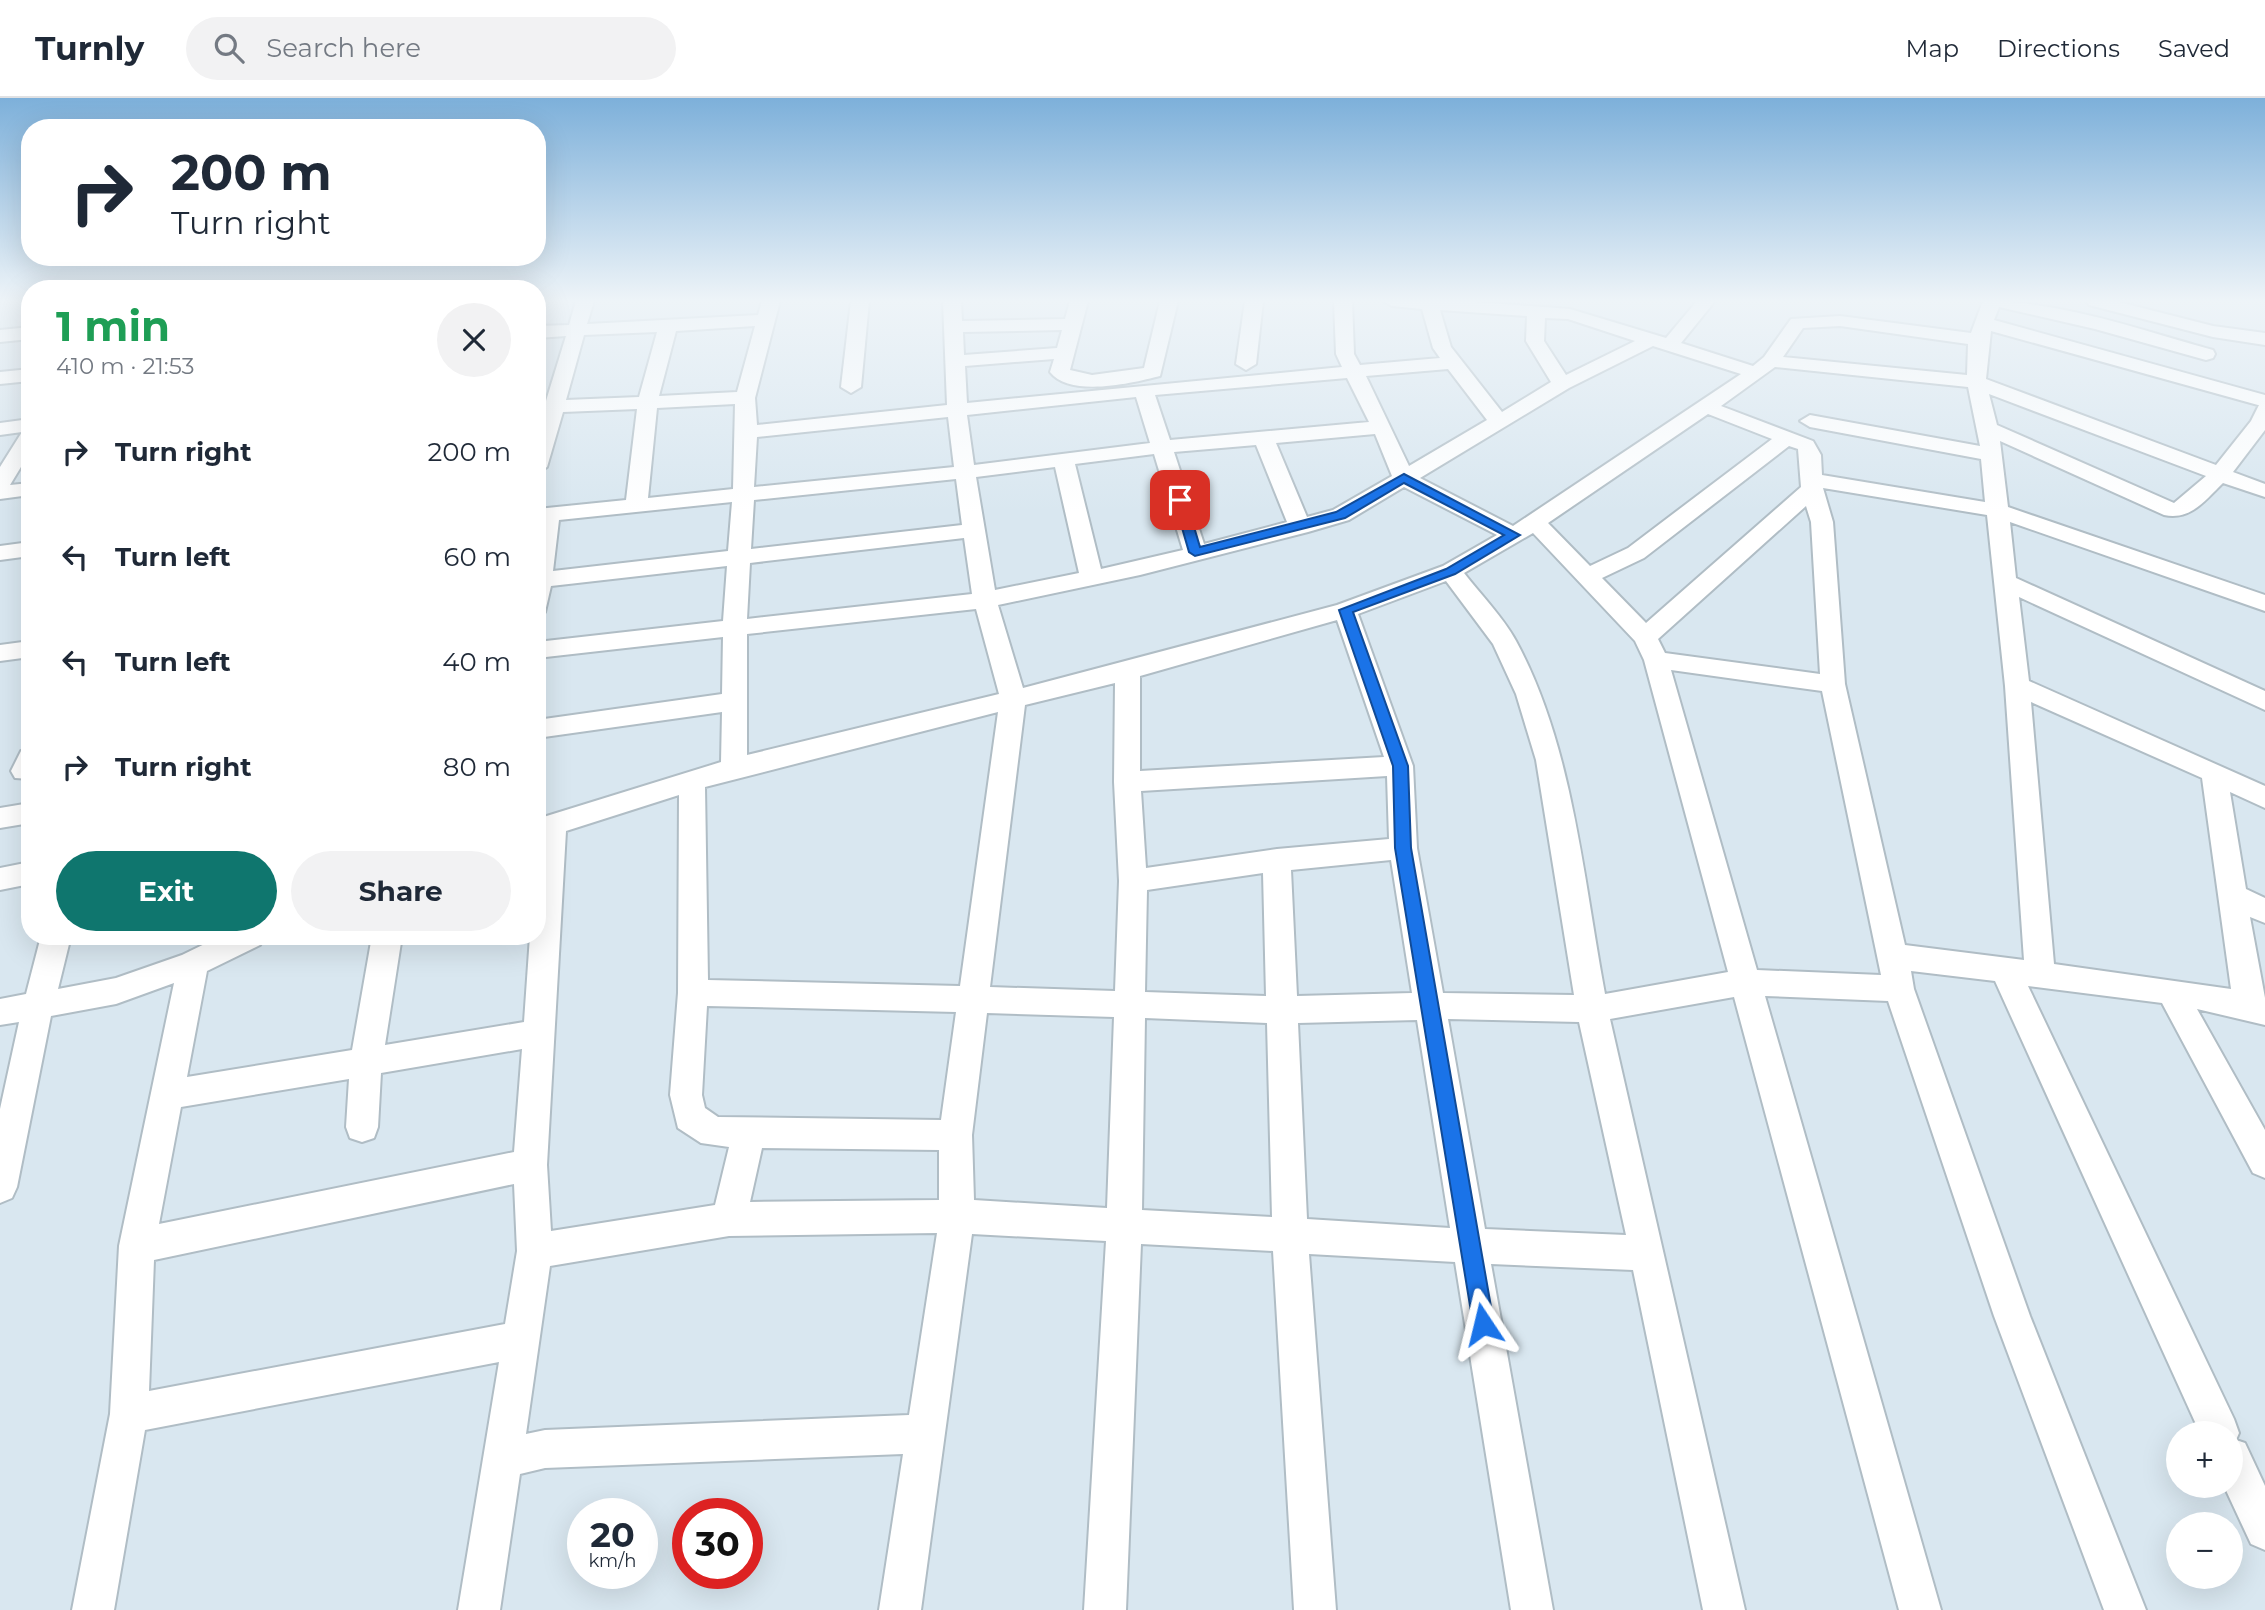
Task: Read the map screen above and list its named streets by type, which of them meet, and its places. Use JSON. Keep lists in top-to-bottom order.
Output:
{
  "page": {
    "header": "Turnly",
    "search": "Search here",
    "nav": ["Map", "Directions", "Saved"],
    "turn": ["200 m", "Turn right"],
    "heading": ["1 min", "410 m · 21:53"],
    "list": [
      {
        "name": "Turn right",
        "value": "200 m"
      },
      {
        "name": "Turn left",
        "value": "60 m"
      },
      {
        "name": "Turn left",
        "value": "40 m"
      },
      {
        "name": "Turn right",
        "value": "80 m"
      }
    ],
    "buttons": ["Exit", "Share"],
    "map_buttons": ["+", "−"],
    "speed": "20 km/h",
    "limit": "30"
  }
}
